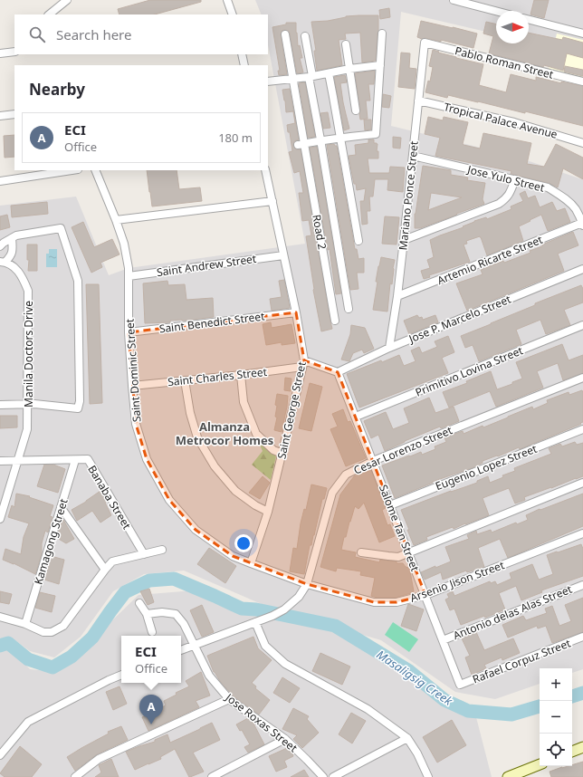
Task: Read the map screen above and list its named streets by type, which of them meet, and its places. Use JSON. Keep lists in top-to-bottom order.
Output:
{
  "streets": {
    "street": [
      "Pablo Roman Street",
      "Tropical Palace Avenue",
      "Jose Yulo Street",
      "Mariano Ponce Street",
      "Road 2",
      "Artemio Ricarte Street",
      "Saint Andrew Street",
      "Jose P. Marcelo Street",
      "Saint Benedict Street",
      "Manila Doctors Drive",
      "Saint Dominic Street",
      "Primitivo Lovina Street",
      "Saint Charles Street",
      "Saint George Street",
      "Cesar Lorenzo Street",
      "Eugenio Lopez Street",
      "Banaba Street",
      "Salome Tan Street",
      "Kamagong Street",
      "Arsenio Jison Street",
      "Antonio delas Alas Street",
      "Rafael Corpuz Street",
      "Jose Roxas Street"
    ]
  },
  "crossings": [
    ["Pablo Roman Street", "Mariano Ponce Street"],
    ["Tropical Palace Avenue", "Mariano Ponce Street"],
    ["Jose Yulo Street", "Mariano Ponce Street"],
    ["Jose Yulo Street", "Artemio Ricarte Street"],
    ["Mariano Ponce Street", "Artemio Ricarte Street"],
    ["Mariano Ponce Street", "Jose P. Marcelo Street"],
    ["Saint Andrew Street", "Saint Dominic Street"],
    ["Saint Andrew Street", "Saint George Street"],
    ["Jose P. Marcelo Street", "Salome Tan Street"],
    ["Saint Benedict Street", "Saint Dominic Street"],
    ["Saint Benedict Street", "Saint George Street"],
    ["Manila Doctors Drive", "Banaba Street"],
    ["Saint Dominic Street", "Saint Charles Street"],
    ["Saint Dominic Street", "Saint George Street"],
    ["Saint Dominic Street", "Arsenio Jison Street"],
    ["Primitivo Lovina Street", "Salome Tan Street"],
    ["Saint Charles Street", "Saint George Street"],
    ["Cesar Lorenzo Street", "Salome Tan Street"],
    ["Cesar Lorenzo Street", "Arsenio Jison Street"],
    ["Cesar Lorenzo Street", "Jose Roxas Street"],
    ["Eugenio Lopez Street", "Salome Tan Street"],
    ["Banaba Street", "Kamagong Street"],
    ["Salome Tan Street", "Arsenio Jison Street"],
    ["Salome Tan Street", "Antonio delas Alas Street"],
    ["Salome Tan Street", "Rafael Corpuz Street"]
  ],
  "districts": ["Almanza Metrocor Homes"],
  "water": ["Masaligsig Creek"],
  "north": "right",
  "page": {
    "search": "Search here",
    "heading": "Nearby",
    "list": [
      {
        "mark": "A",
        "name": "ECI",
        "note": "Office",
        "value": "180 m"
      }
    ],
    "popup": ["ECI", "Office"],
    "map_buttons": ["+", "−"],
    "pins": "A"
  }
}
